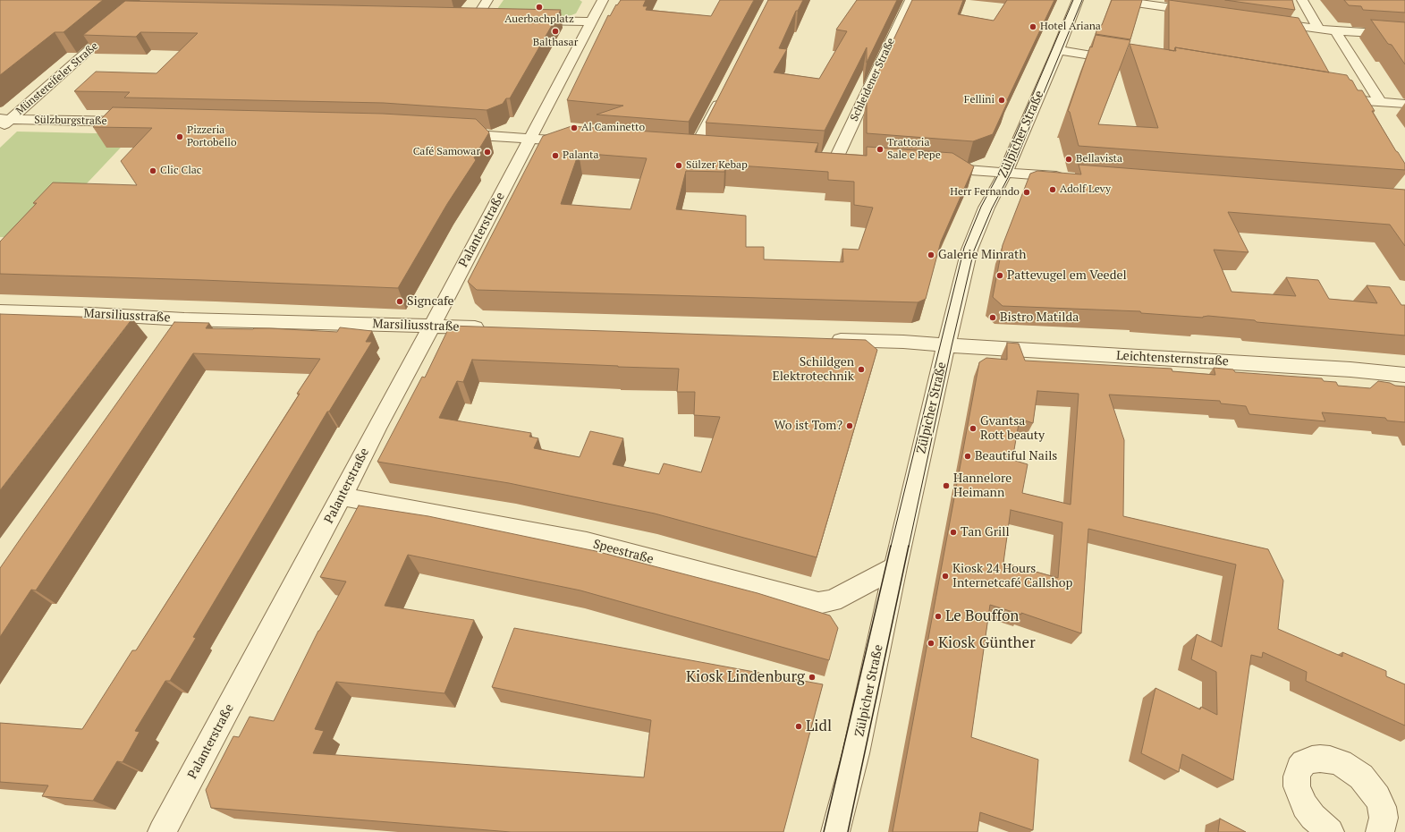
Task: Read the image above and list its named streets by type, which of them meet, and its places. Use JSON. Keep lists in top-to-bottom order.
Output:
{
  "streets": {
    "street": [
      "Münstereifeler Straße",
      "Schleidener Straße",
      "Sülzburgstraße",
      "Zülpicher Straße",
      "Palanterstraße",
      "Marsiliusstraße",
      "Leichtensternstraße",
      "Speestraße"
    ]
  },
  "crossings": [
    ["Münstereifeler Straße", "Sülzburgstraße"],
    ["Zülpicher Straße", "Leichtensternstraße"],
    ["Zülpicher Straße", "Speestraße"],
    ["Palanterstraße", "Marsiliusstraße"],
    ["Palanterstraße", "Speestraße"]
  ],
  "places": [
    "Auerbachplatz",
    "Hotel Ariana",
    "Balthasar",
    "Fellini",
    "Al Caminetto",
    "Pizzeria Portobello",
    "Trattoria Sale e Pepe",
    "Café Samowar",
    "Palanta",
    "Bellavista",
    "Sülzer Kebap",
    "Clic Clac",
    "Adolf Levy",
    "Herr Fernando",
    "Galerie Minrath",
    "Pattevugel em Veedel",
    "Signcafe",
    "Bistro Matilda",
    "Schildgen Elektrotechnik",
    "Wo ist Tom?",
    "Gvantsa Rott beauty",
    "Beautiful Nails",
    "Hannelore Heimann",
    "Tan Grill",
    "Kiosk 24 Hours Internetcafé Callshop",
    "Le Bouffon",
    "Kiosk Günther",
    "Kiosk Lindenburg",
    "Lidl"
  ]
}
